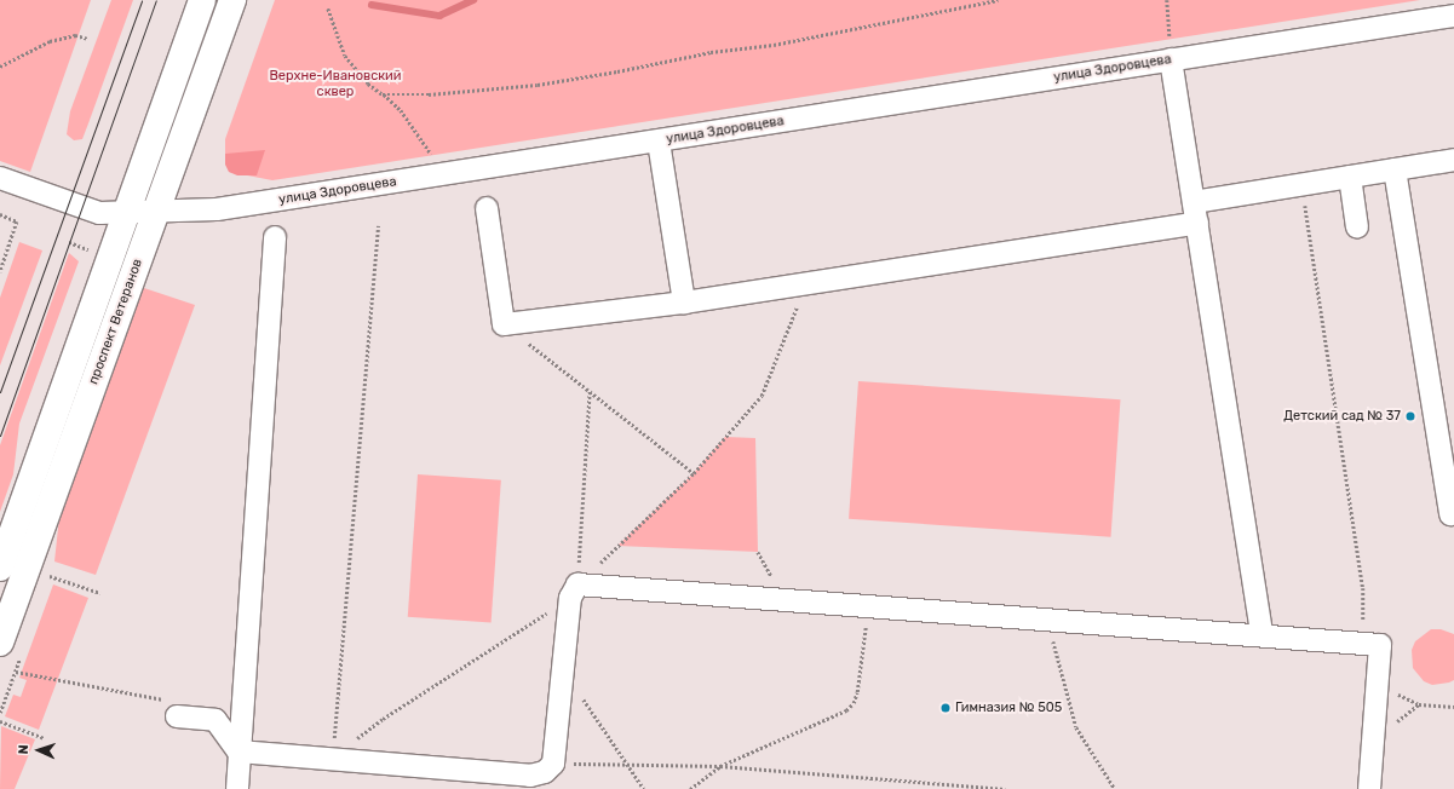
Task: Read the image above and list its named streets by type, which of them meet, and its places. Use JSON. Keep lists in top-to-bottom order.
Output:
{
  "streets": {
    "main road": ["проспект Ветеранов"],
    "street": ["улица Здоровцева"]
  },
  "crossings": [
    ["улица Здоровцева", "проспект Ветеранов"]
  ],
  "parks": ["Верхне-Ивановский сквер"],
  "places": ["Детский сад № 37", "Гимназия № 505"],
  "north": "left"
}
